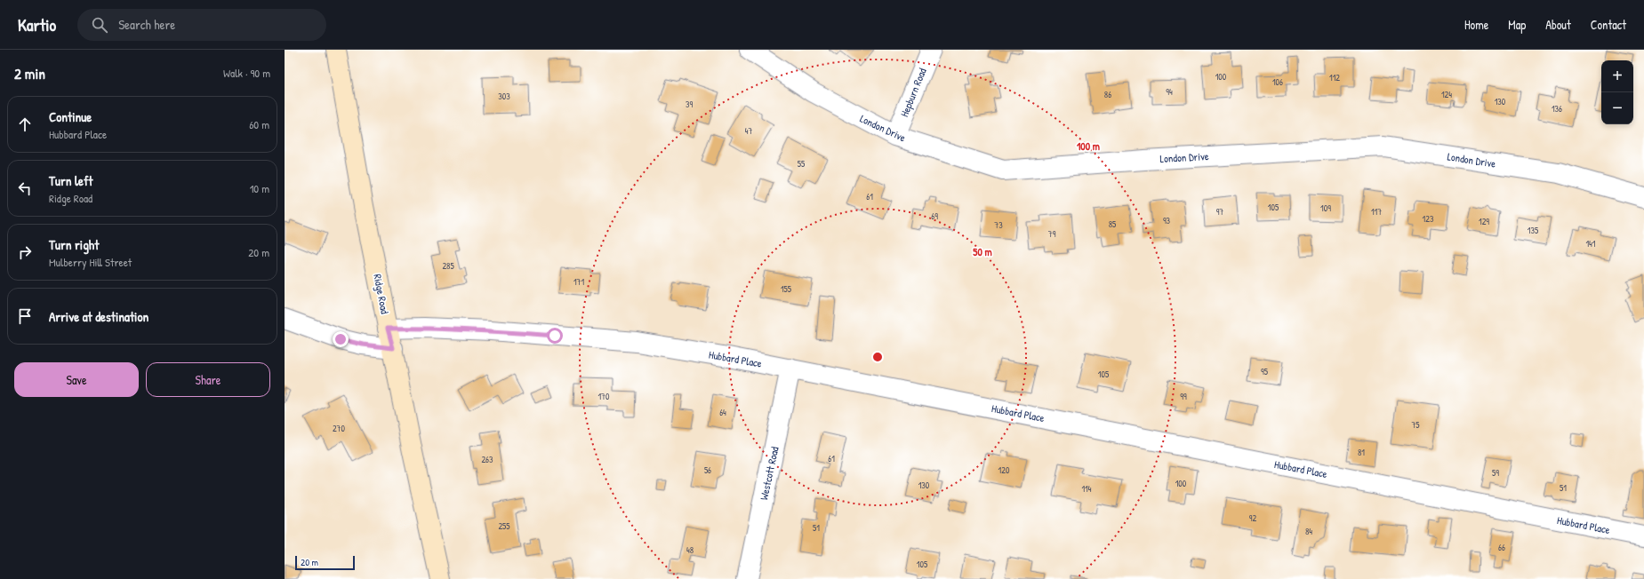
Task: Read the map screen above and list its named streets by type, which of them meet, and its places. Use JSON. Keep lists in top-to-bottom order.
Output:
{
  "streets": {
    "main road": ["Ridge Road"],
    "street": [
      "Hepburn Road",
      "London Drive",
      "Hubbard Place",
      "Westcott Road"
    ]
  },
  "crossings": [
    ["Hepburn Road", "London Drive"],
    ["Ridge Road", "Hubbard Place"],
    ["Hubbard Place", "Westcott Road"]
  ],
  "house_numbers": [
    "100",
    "112",
    "106",
    "94",
    "86",
    "124",
    "303",
    "130",
    "39",
    "136",
    "47",
    "55",
    "61",
    "105",
    "109",
    "97",
    "117",
    "69",
    "123",
    "93",
    "129",
    "85",
    "73",
    "135",
    "79",
    "141",
    "285",
    "171",
    "155",
    "95",
    "105",
    "170",
    "99",
    "64",
    "75",
    "270",
    "81",
    "61",
    "263",
    "56",
    "120",
    "59",
    "100",
    "130",
    "51",
    "114",
    "92",
    "255",
    "51",
    "84",
    "66",
    "48",
    "105"
  ],
  "scale_bar": "20 m",
  "page": {
    "header": "Kartio",
    "search": "Search here",
    "nav": [
      "Home",
      "Map",
      "About",
      "Contact"
    ],
    "heading": ["2 min", "Walk · 90 m"],
    "map_buttons": ["+", "−"],
    "list": [
      ["Continue", "Hubbard Place", "60 m"],
      ["Turn left", "Ridge Road", "10 m"],
      ["Turn right", "Mulberry Hill Street", "20 m"],
      "Arrive at destination"
    ],
    "buttons": ["Save", "Share"],
    "scale": "20 m"
  },
  "rings": ["100 m", "50 m"]
}
